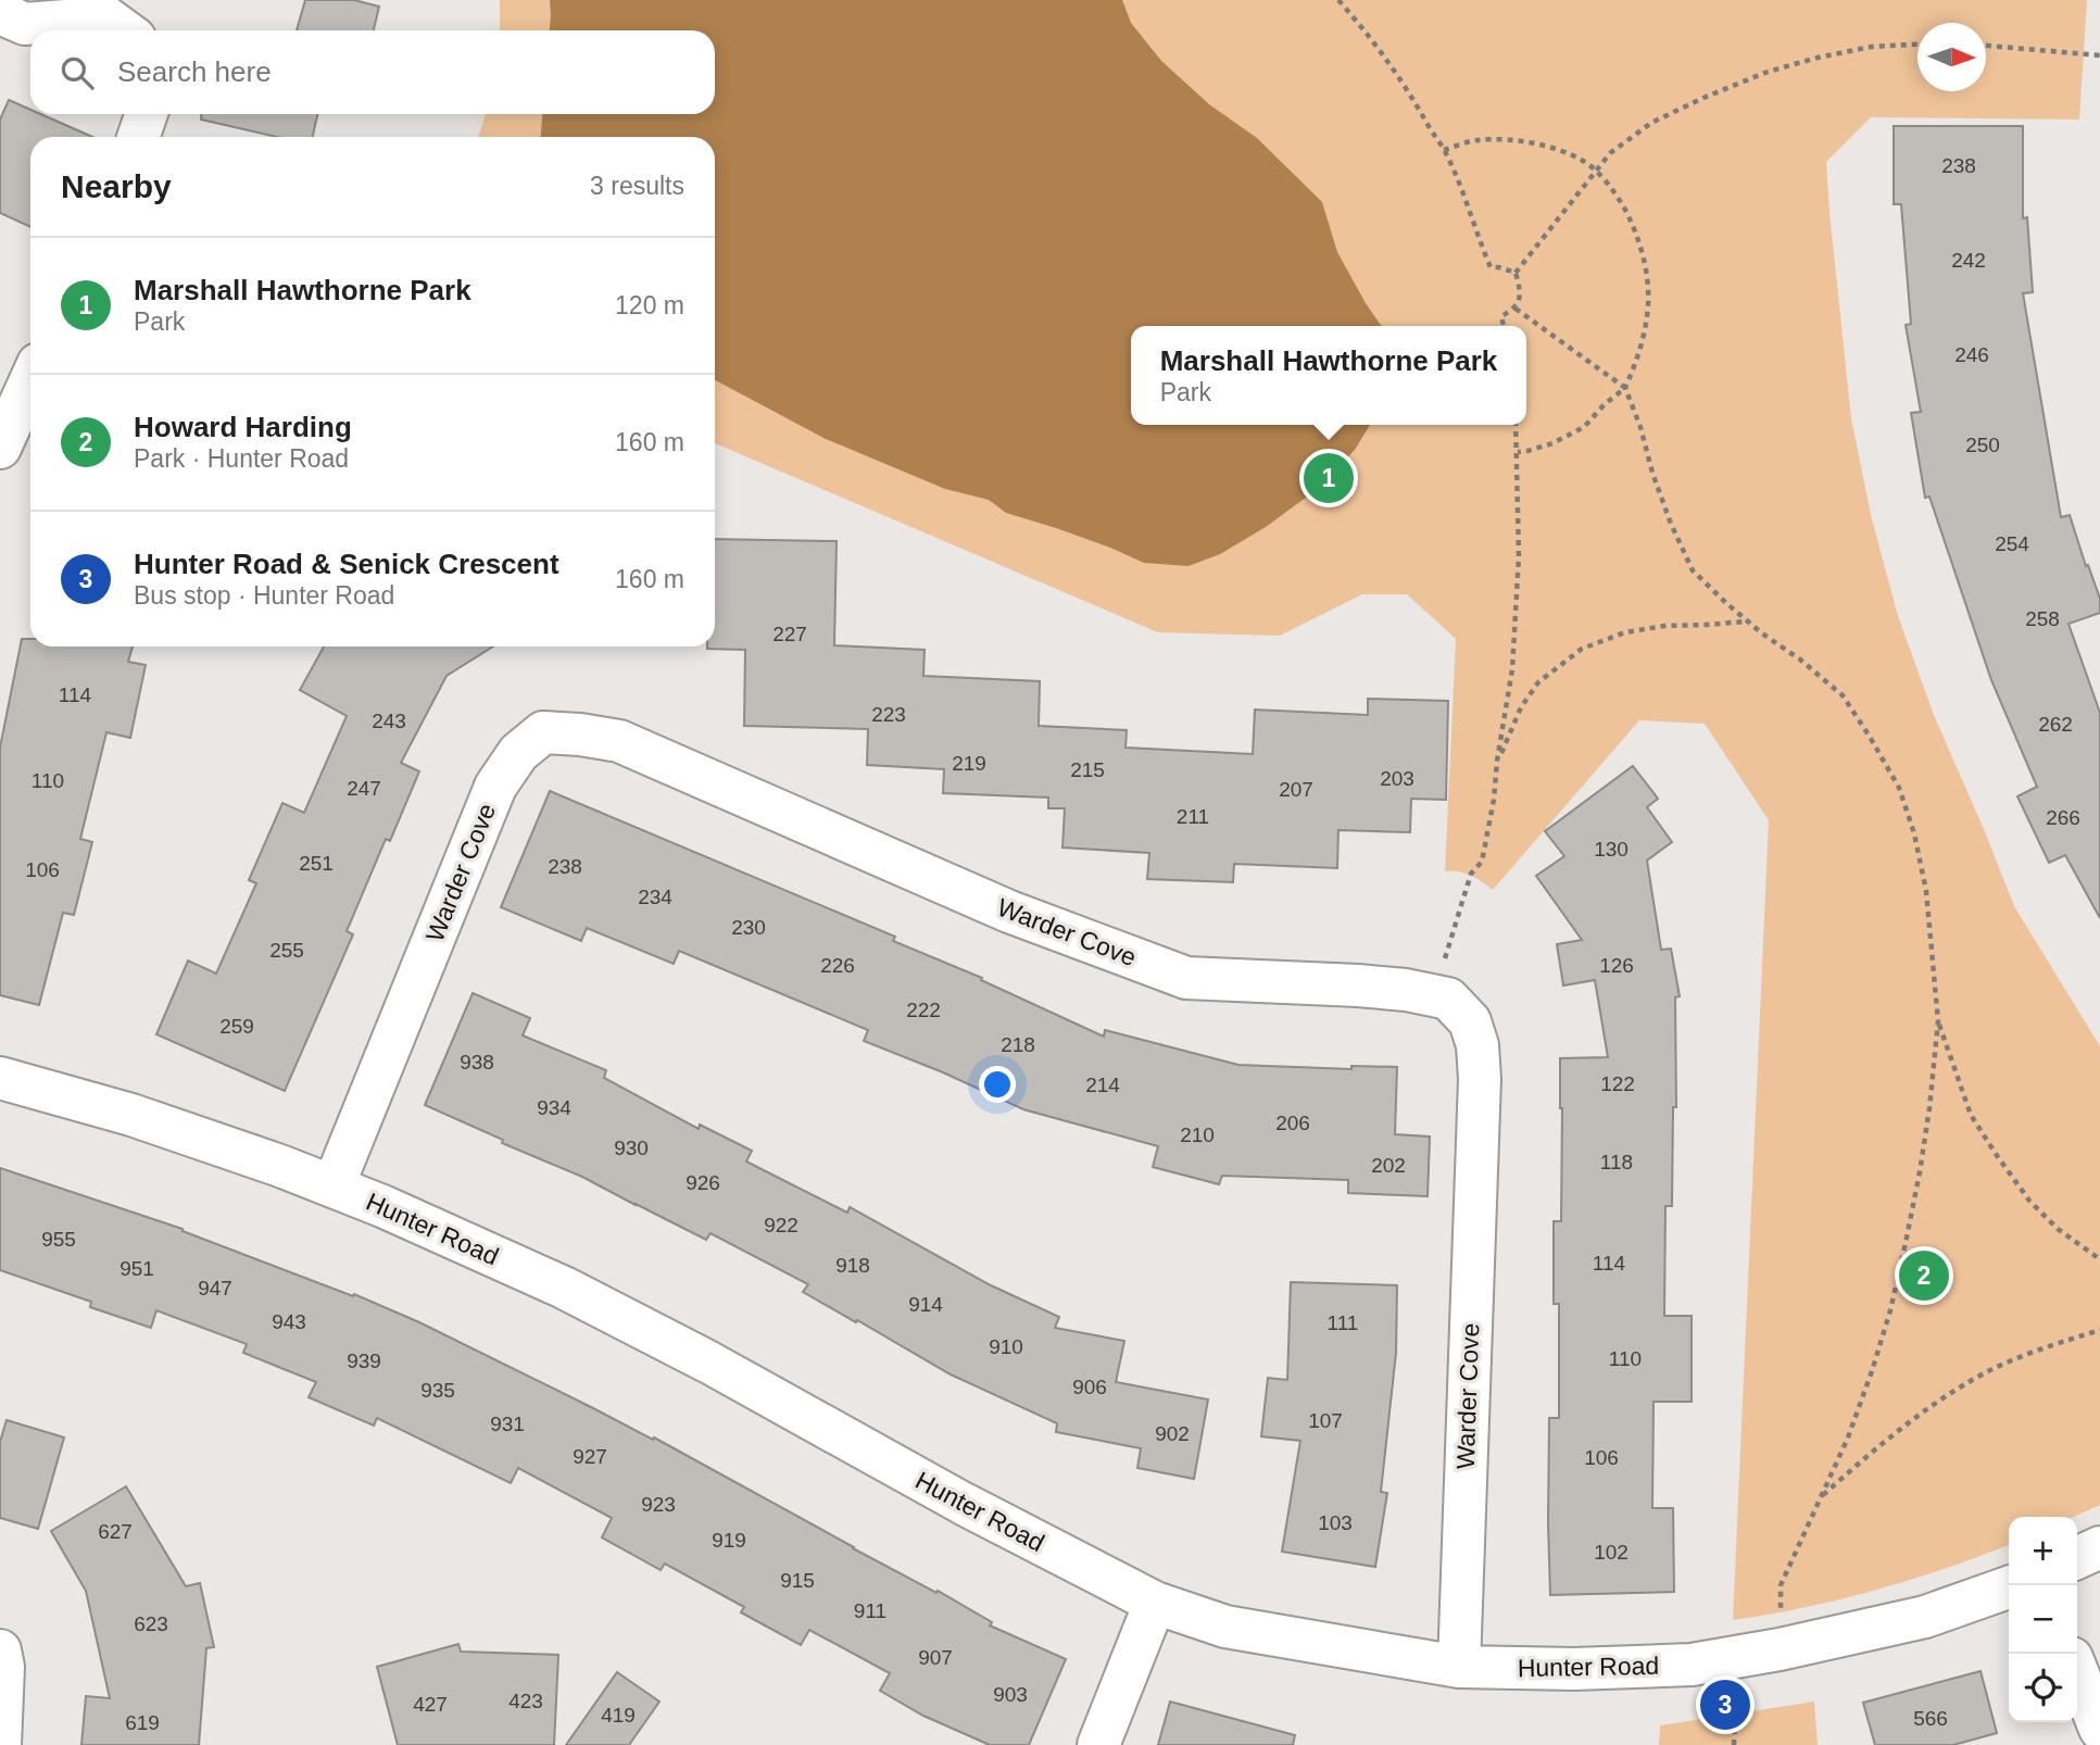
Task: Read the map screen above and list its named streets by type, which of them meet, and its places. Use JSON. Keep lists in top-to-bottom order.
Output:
{
  "streets": {
    "street": ["Warder Cove", "Hunter Road"]
  },
  "crossings": [
    ["Warder Cove", "Hunter Road"]
  ],
  "house_numbers": [
    "238",
    "242",
    "246",
    "250",
    "254",
    "258",
    "227",
    "114",
    "223",
    "243",
    "262",
    "219",
    "215",
    "203",
    "110",
    "247",
    "207",
    "211",
    "266",
    "130",
    "251",
    "238",
    "106",
    "234",
    "230",
    "255",
    "226",
    "126",
    "222",
    "259",
    "218",
    "938",
    "122",
    "214",
    "934",
    "206",
    "210",
    "930",
    "118",
    "202",
    "926",
    "922",
    "955",
    "114",
    "918",
    "951",
    "947",
    "914",
    "943",
    "111",
    "910",
    "110",
    "939",
    "906",
    "935",
    "107",
    "931",
    "902",
    "927",
    "106",
    "923",
    "103",
    "627",
    "919",
    "102",
    "915",
    "911",
    "623",
    "907",
    "903",
    "423",
    "427",
    "419",
    "566",
    "619"
  ],
  "north": "right",
  "page": {
    "search": "Search here",
    "heading": ["Nearby", "3 results"],
    "list": [
      {
        "mark": "1",
        "name": "Marshall Hawthorne Park",
        "note": "Park",
        "value": "120 m"
      },
      {
        "mark": "2",
        "name": "Howard Harding",
        "note": "Park · Hunter Road",
        "value": "160 m"
      },
      {
        "mark": "3",
        "name": "Hunter Road & Senick Crescent",
        "note": "Bus stop · Hunter Road",
        "value": "160 m"
      }
    ],
    "popup": ["Marshall Hawthorne Park", "Park"],
    "pins": ["1", "2", "3"],
    "map_buttons": ["+", "−"]
  }
}
